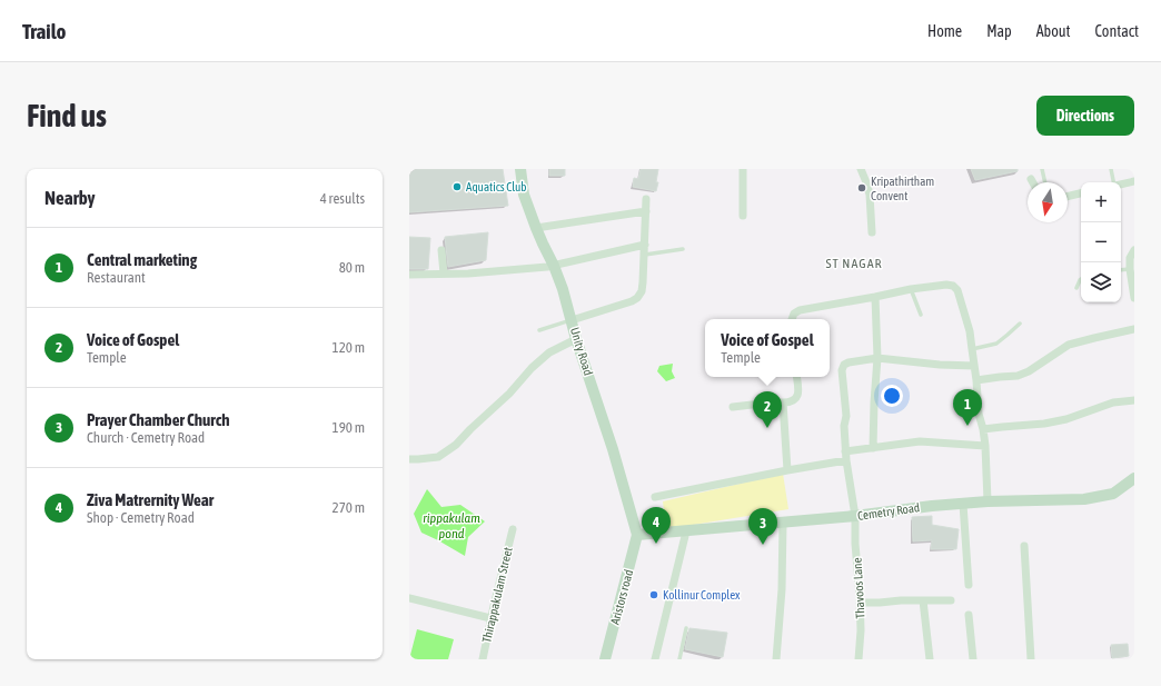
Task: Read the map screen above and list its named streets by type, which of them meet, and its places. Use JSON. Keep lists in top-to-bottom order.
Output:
{
  "streets": {
    "street": [
      "Unity Road",
      "Cemetry Road",
      "Thavoos Lane",
      "Thirappakulam Street",
      "Aristors road"
    ]
  },
  "crossings": [
    ["Unity Road", "Cemetry Road"],
    ["Unity Road", "Aristors road"],
    ["Cemetry Road", "Thavoos Lane"],
    ["Cemetry Road", "Aristors road"]
  ],
  "districts": ["ST NAGAR"],
  "water": ["rippakulam pond"],
  "places": ["Aquatics Club", "Kripathirtham Convent", "Kollinur Complex"],
  "north": "bottom",
  "page": {
    "header": "Trailo",
    "nav": [
      "Home",
      "Map",
      "About",
      "Contact"
    ],
    "buttons": "Directions",
    "title": "Find us",
    "heading": ["Nearby", "4 results"],
    "map_buttons": ["+", "−"],
    "list": [
      {
        "mark": "1",
        "name": "Central marketing",
        "note": "Restaurant",
        "value": "80 m"
      },
      {
        "mark": "2",
        "name": "Voice of Gospel",
        "note": "Temple",
        "value": "120 m"
      },
      {
        "mark": "3",
        "name": "Prayer Chamber Church",
        "note": "Church · Cemetry Road",
        "value": "190 m"
      },
      {
        "mark": "4",
        "name": "Ziva Matrernity Wear",
        "note": "Shop · Cemetry Road",
        "value": "270 m"
      }
    ],
    "popup": ["Voice of Gospel", "Temple"],
    "pins": [
      "1",
      "2",
      "4",
      "3"
    ]
  }
}
